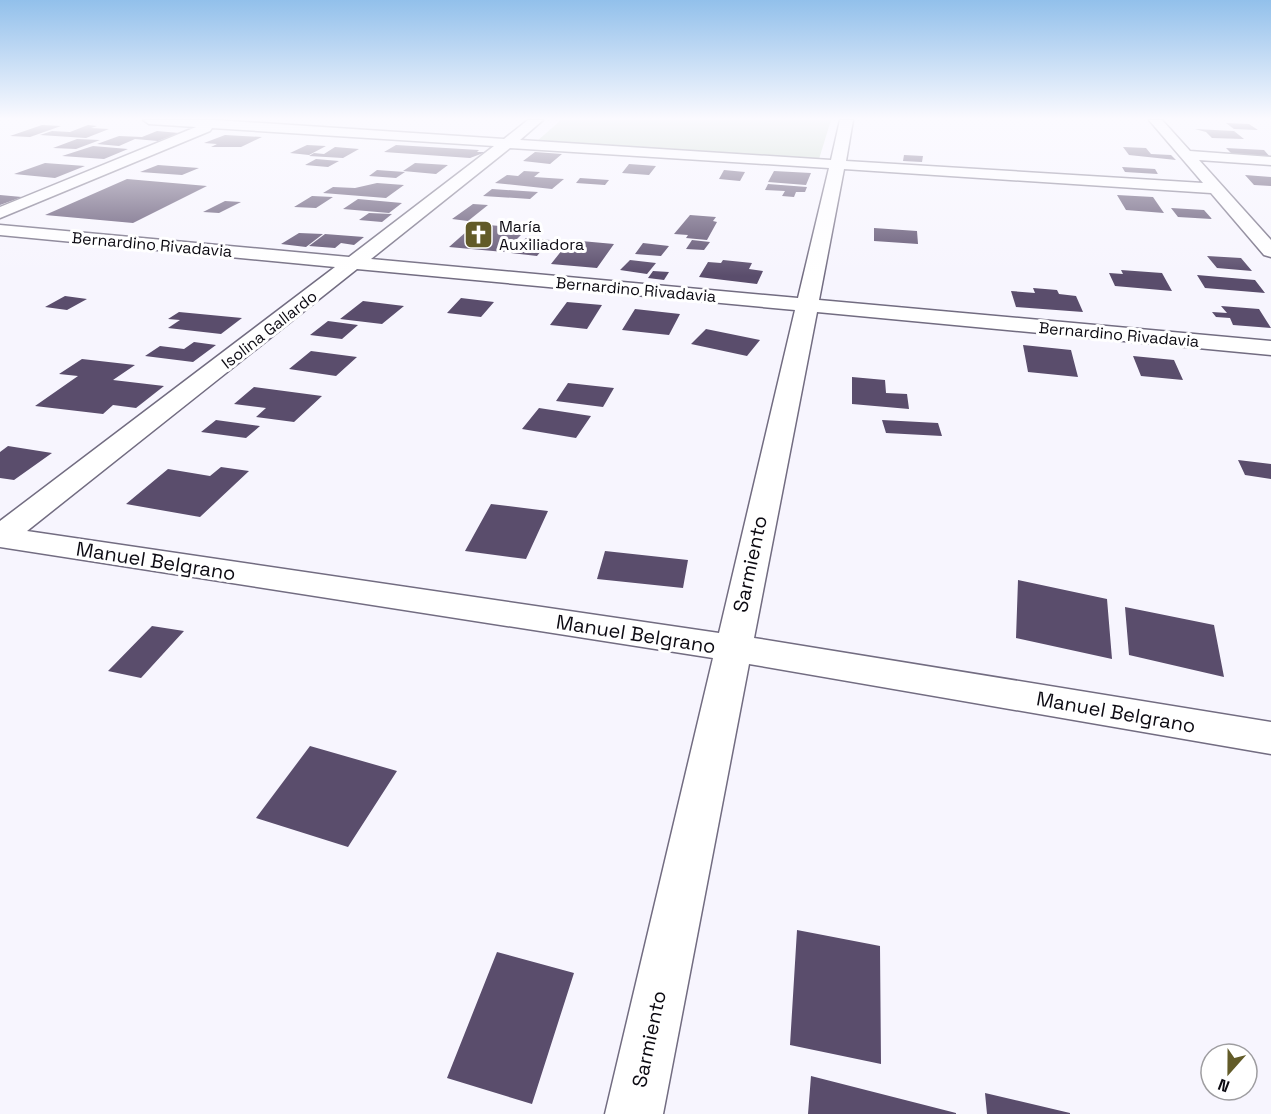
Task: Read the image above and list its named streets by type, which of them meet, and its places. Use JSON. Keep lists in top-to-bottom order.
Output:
{
  "streets": {
    "street": [
      "Bernardino Rivadavia",
      "Isolina Gallardo",
      "Manuel Belgrano",
      "Sarmiento"
    ]
  },
  "crossings": [
    ["Bernardino Rivadavia", "Isolina Gallardo"],
    ["Bernardino Rivadavia", "Sarmiento"],
    ["Isolina Gallardo", "Manuel Belgrano"],
    ["Manuel Belgrano", "Sarmiento"]
  ],
  "places": {
    "church": ["María Auxiliadora"]
  },
  "north": "bottom"
}
